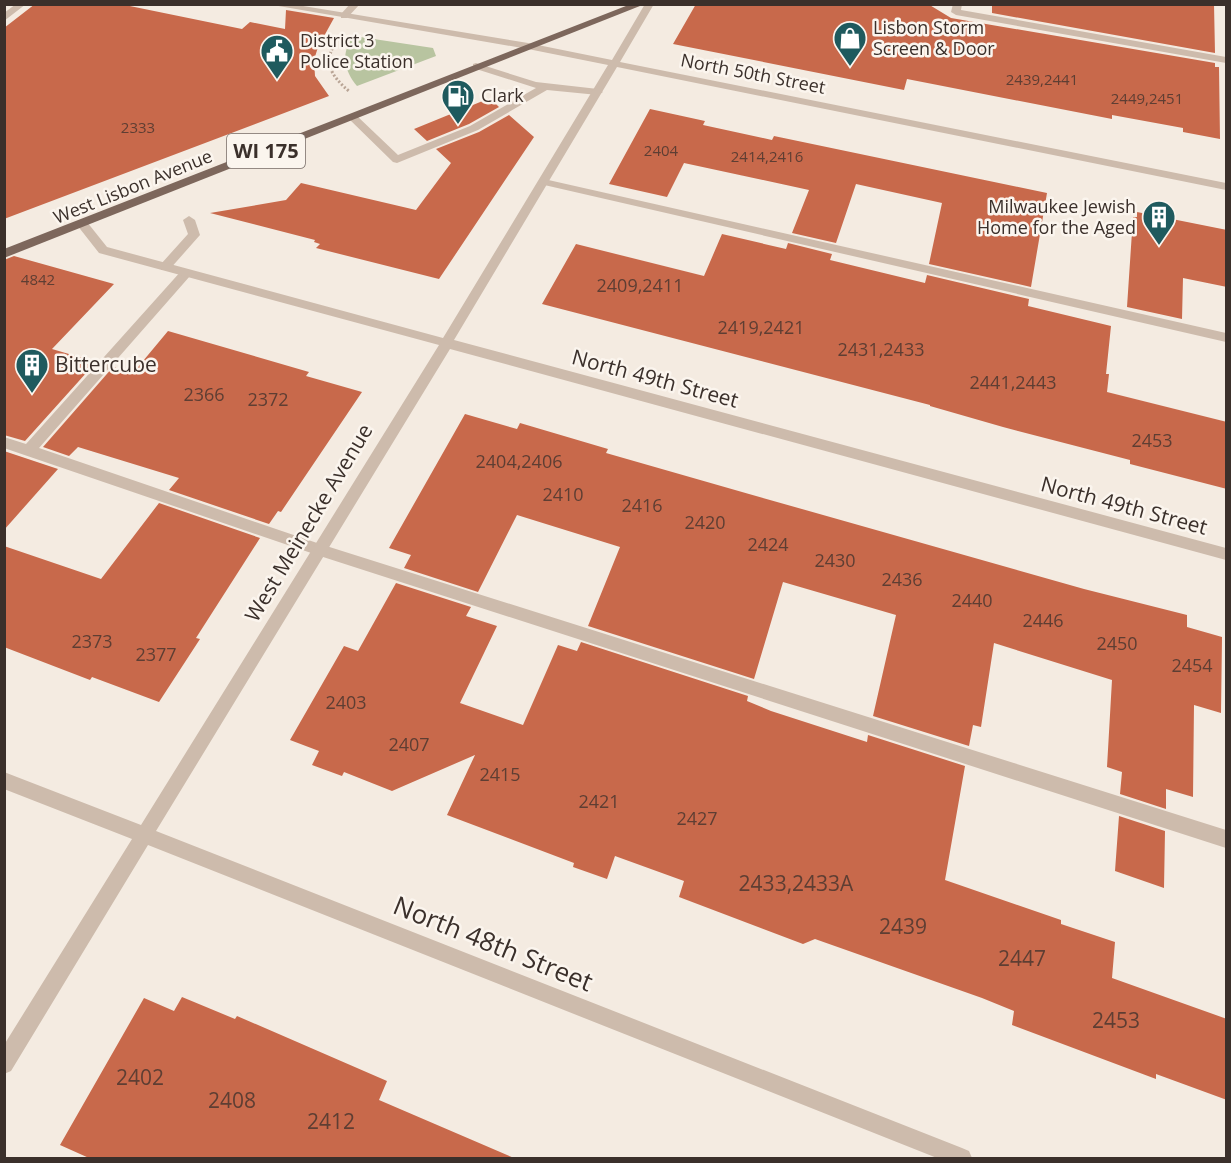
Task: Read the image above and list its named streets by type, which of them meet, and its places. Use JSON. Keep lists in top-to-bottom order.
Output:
{
  "streets": {
    "main road": ["WI 175", "West Lisbon Avenue"],
    "street": [
      "North 50th Street",
      "North 49th Street",
      "West Meinecke Avenue",
      "North 48th Street"
    ]
  },
  "crossings": [
    ["North 50th Street", "West Lisbon Avenue"],
    ["North 50th Street", "West Meinecke Avenue"],
    ["West Lisbon Avenue", "North 49th Street"],
    ["North 49th Street", "West Meinecke Avenue"],
    ["West Meinecke Avenue", "North 48th Street"]
  ],
  "places": {
    "shop": ["Lisbon Storm Screen & Door"],
    "public building": ["District 3 Police Station"],
    "fuel station": ["Clark"],
    "building": ["Milwaukee Jewish Home for the Aged", "Bittercube"]
  },
  "house_numbers": [
    "2439,2441",
    "2449,2451",
    "2333",
    "2404",
    "2414,2416",
    "4842",
    "2409,2411",
    "2419,2421",
    "2431,2433",
    "2441,2443",
    "2366",
    "2372",
    "2453",
    "2404,2406",
    "2410",
    "2416",
    "2420",
    "2424",
    "2430",
    "2436",
    "2440",
    "2446",
    "2373",
    "2450",
    "2377",
    "2454",
    "2403",
    "2407",
    "2415",
    "2421",
    "2427",
    "2433,2433A",
    "2439",
    "2447",
    "2453",
    "2402",
    "2408",
    "2412"
  ]
}
